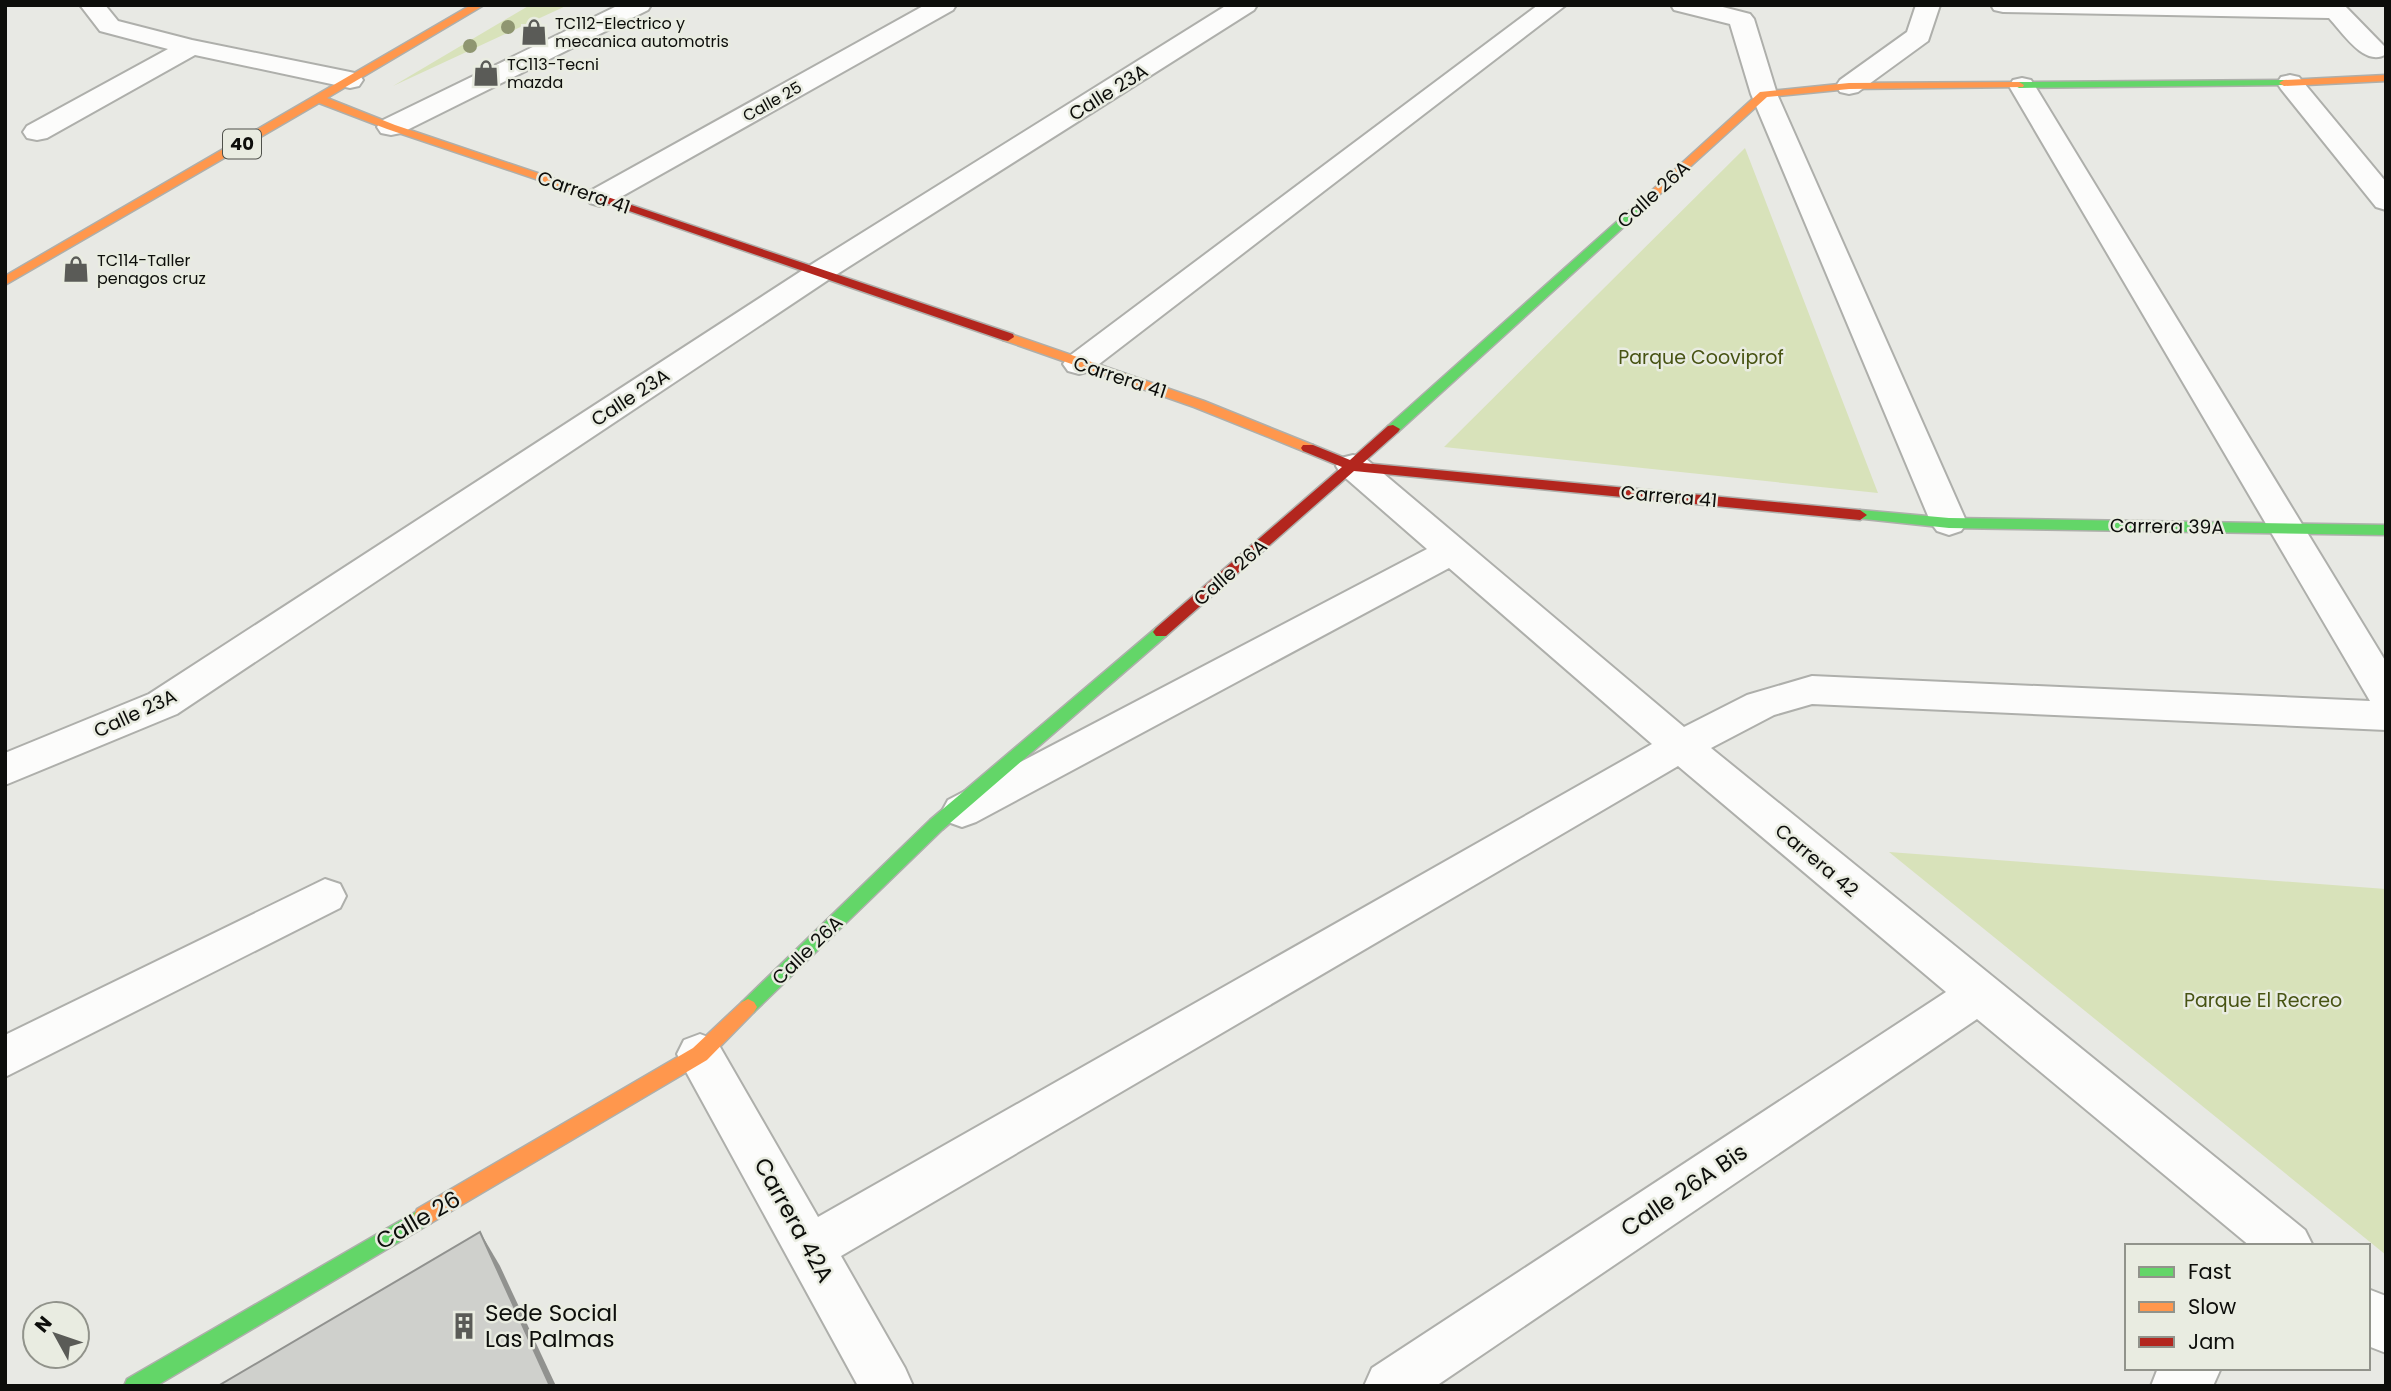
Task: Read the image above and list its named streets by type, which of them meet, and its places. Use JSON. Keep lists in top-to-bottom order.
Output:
{
  "streets": {
    "street": [
      "Calle 23A",
      "Calle 25",
      "40",
      "Carrera 41",
      "Calle 26A",
      "Carrera 39A",
      "Carrera 42",
      "Calle 26A Bis",
      "Calle 26",
      "Carrera 42A"
    ]
  },
  "crossings": [
    ["Calle 23A", "Carrera 41"],
    ["Calle 25", "Carrera 41"],
    ["40", "Carrera 41"],
    ["Carrera 41", "Calle 26A"],
    ["Carrera 41", "Carrera 39A"],
    ["Carrera 41", "Carrera 42"],
    ["Calle 26A", "Carrera 42"],
    ["Calle 26A", "Calle 26"],
    ["Calle 26A", "Carrera 42A"],
    ["Carrera 42", "Calle 26A Bis"],
    ["Calle 26", "Carrera 42A"]
  ],
  "parks": ["Parque Cooviprof", "Parque El Recreo"],
  "places": {
    "shop": ["TC112-Electrico y mecanica automotris", "TC113-Tecni mazda", "TC114-Taller penagos cruz"],
    "building": ["Sede Social Las Palmas"]
  },
  "legend": ["Fast", "Slow", "Jam"],
  "north": "top left"
}
